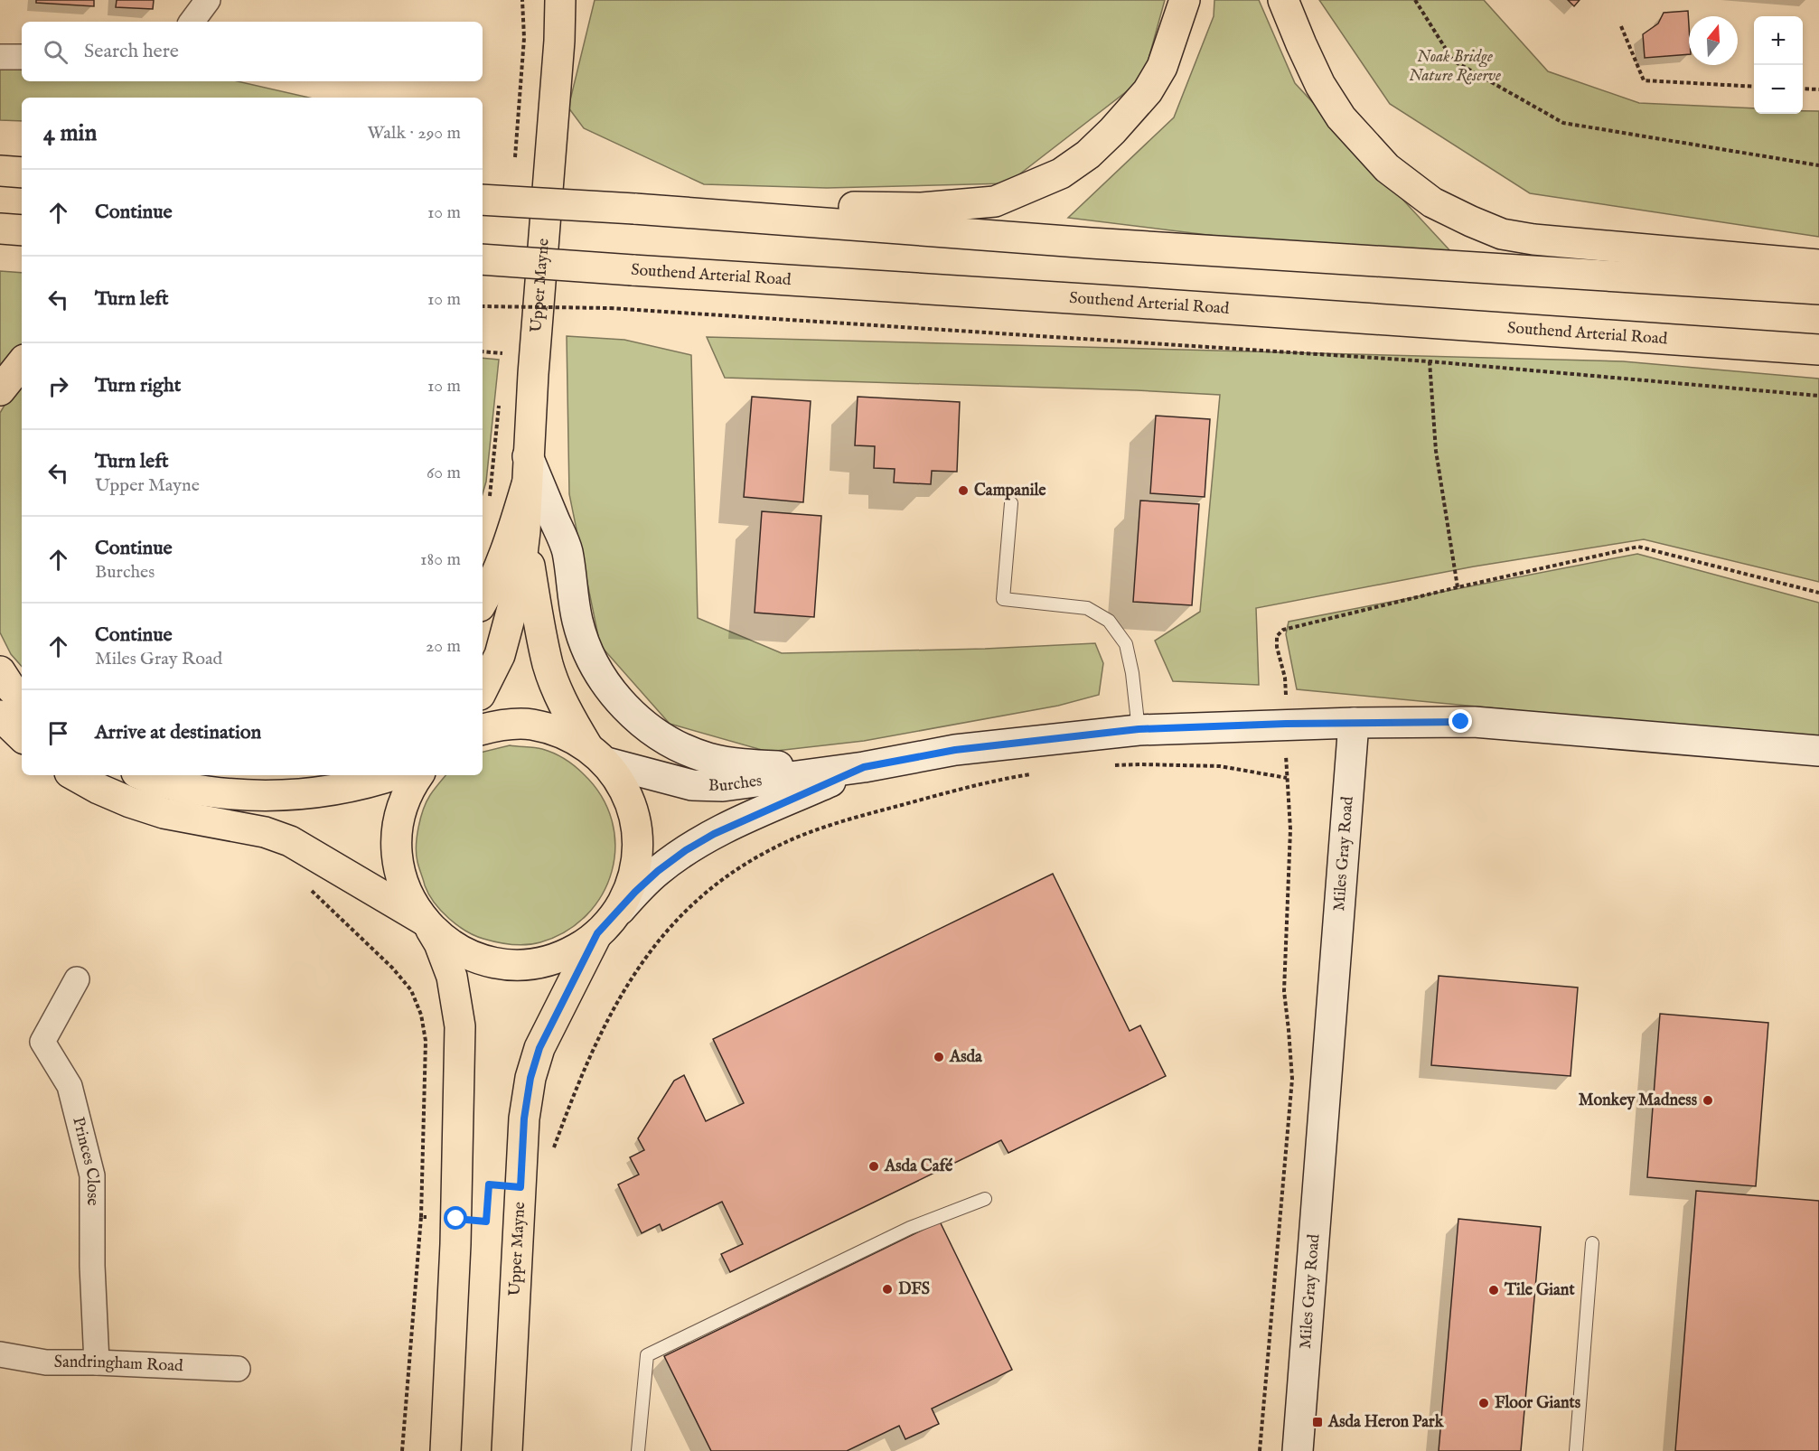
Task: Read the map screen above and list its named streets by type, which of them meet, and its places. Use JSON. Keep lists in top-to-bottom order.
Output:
{
  "streets": {
    "main road": ["Southend Arterial Road", "Upper Mayne"],
    "street": [
      "Burches",
      "Miles Gray Road",
      "Princes Close",
      "Sandringham Road"
    ]
  },
  "crossings": [
    ["Upper Mayne", "Burches"],
    ["Burches", "Miles Gray Road"],
    ["Princes Close", "Sandringham Road"]
  ],
  "parks": ["Noak Bridge Nature Reserve"],
  "places": {
    "other": [
      "Campanile",
      "Asda",
      "Monkey Madness",
      "Asda Café",
      "DFS",
      "Tile Giant",
      "Floor Giants"
    ],
    "transit": ["Asda Heron Park"]
  },
  "north": "top",
  "page": {
    "map_buttons": ["+", "−"],
    "search": "Search here",
    "heading": ["4 min", "Walk · 290 m"],
    "list": [
      ["Continue", "10 m"],
      ["Turn left", "10 m"],
      ["Turn right", "10 m"],
      ["Turn left", "Upper Mayne", "60 m"],
      ["Continue", "Burches", "180 m"],
      ["Continue", "Miles Gray Road", "20 m"],
      "Arrive at destination"
    ]
  }
}
